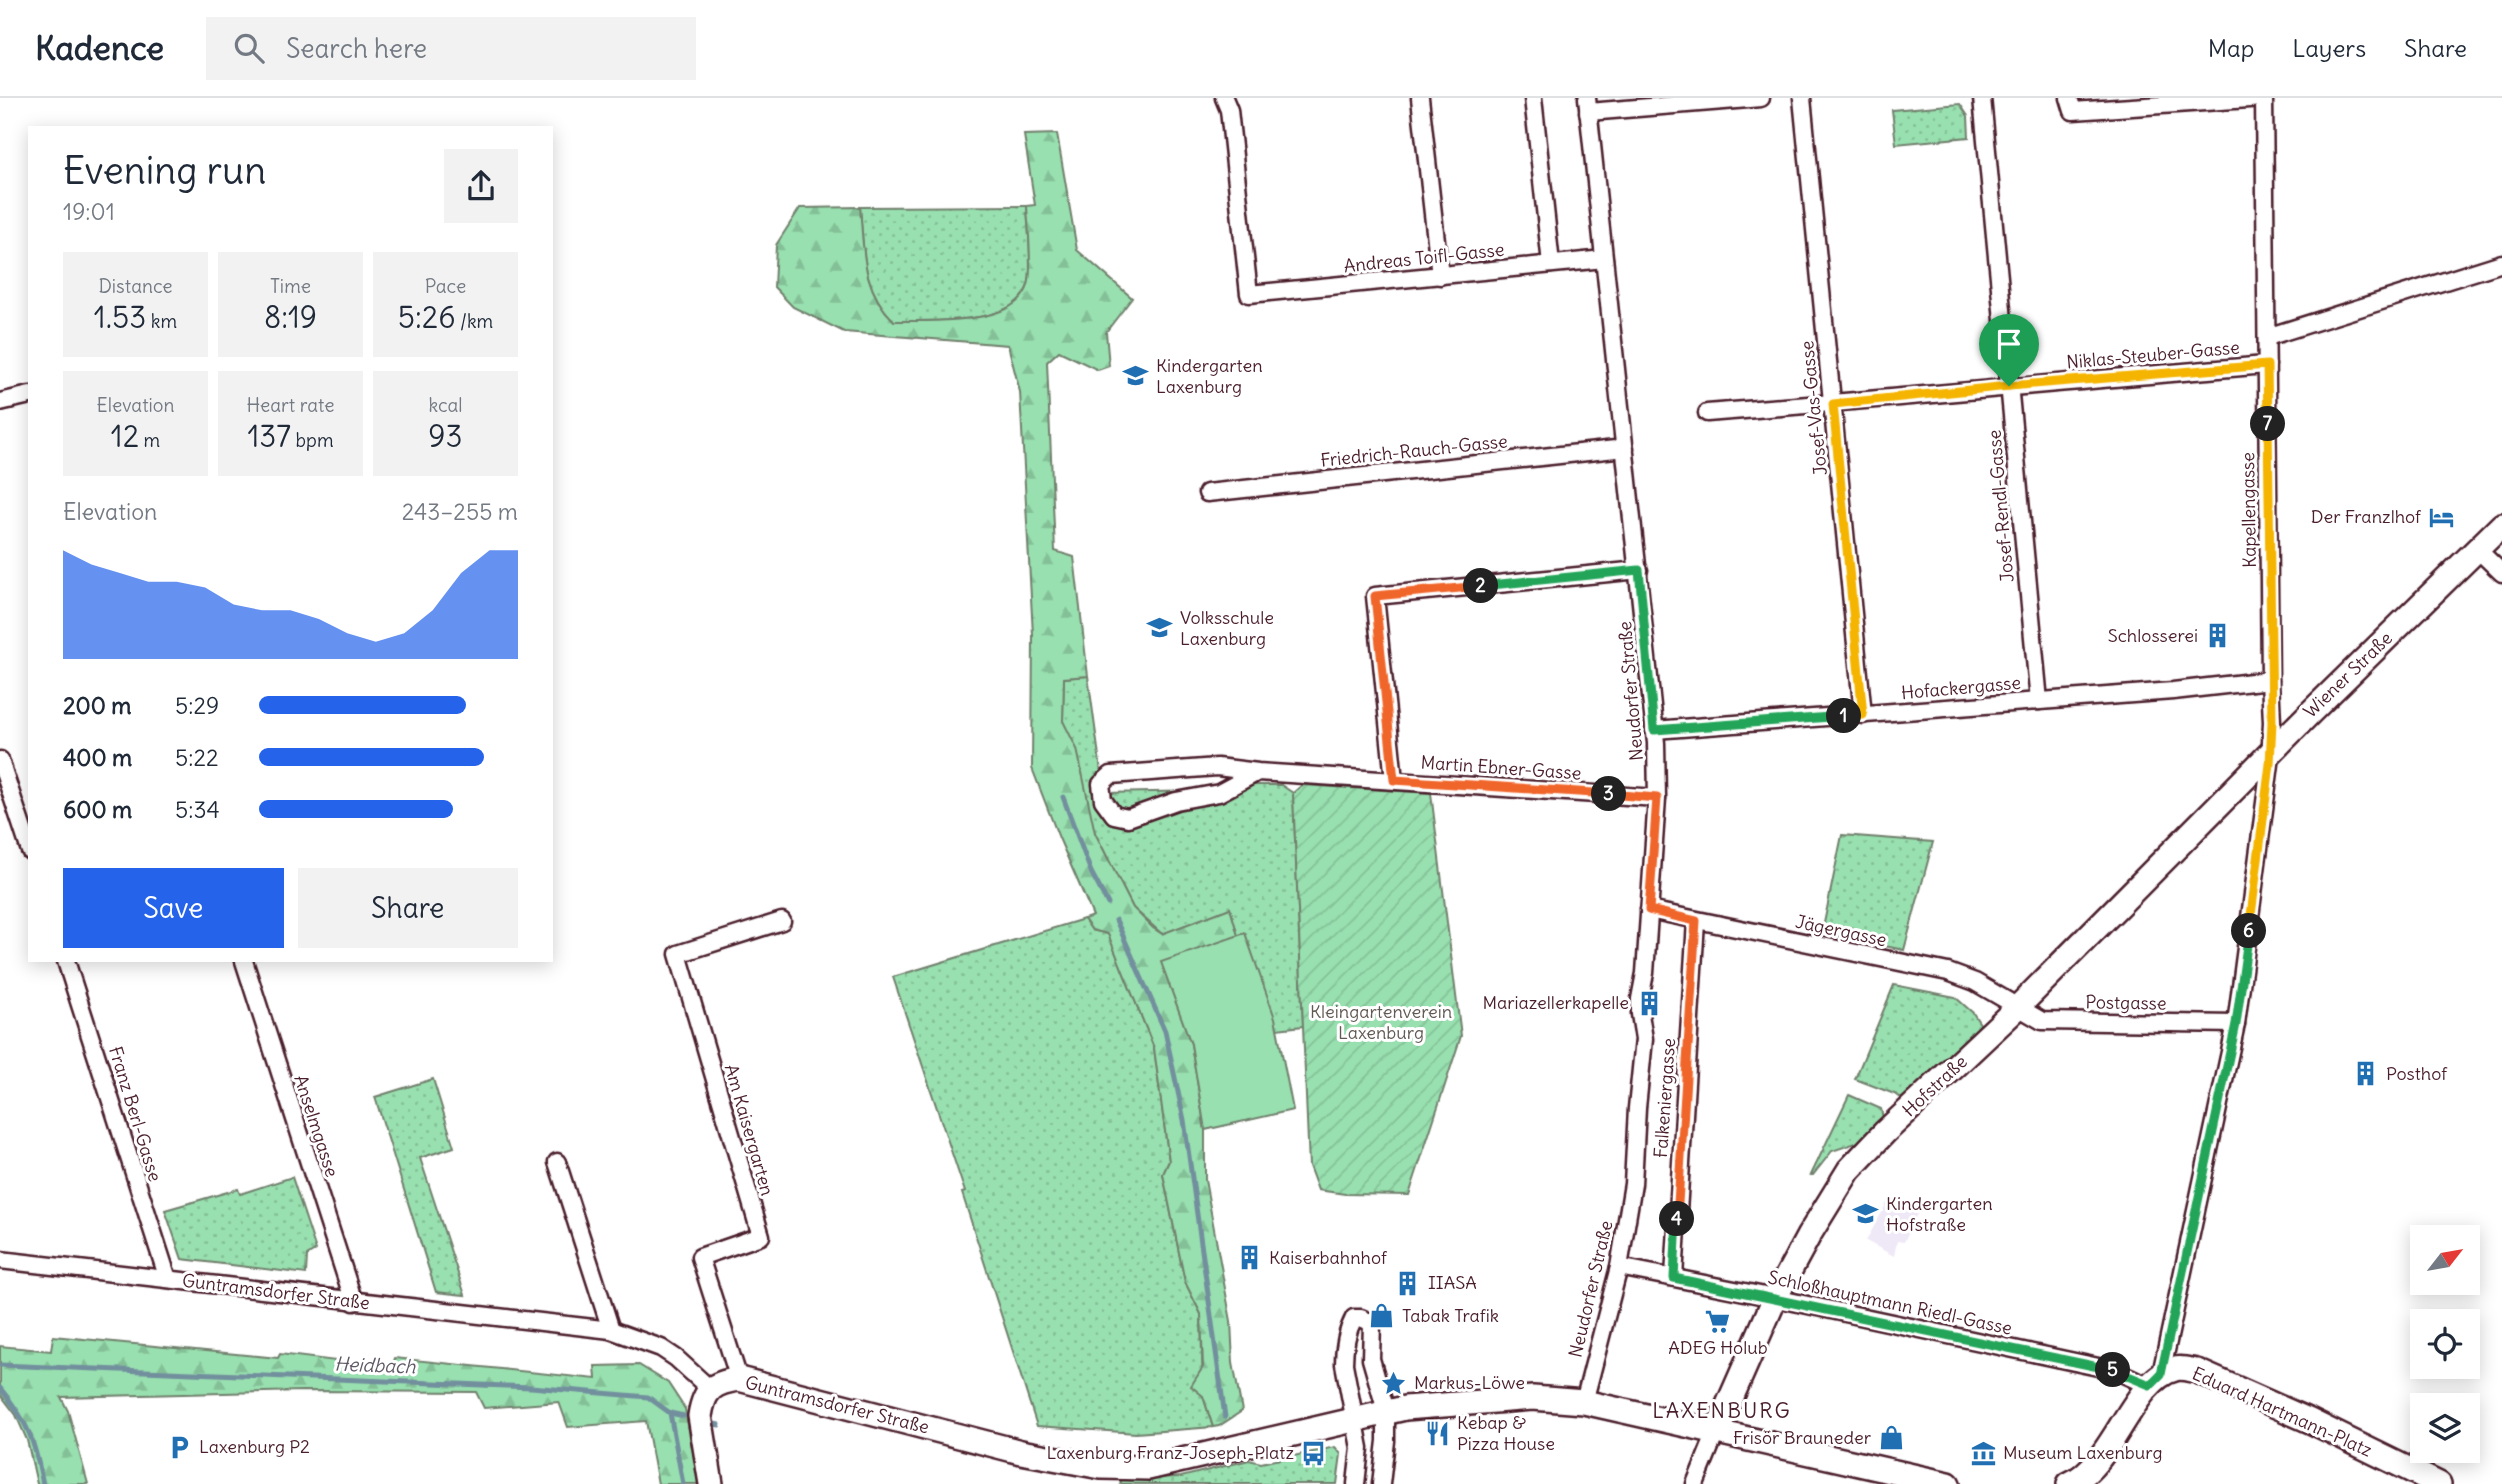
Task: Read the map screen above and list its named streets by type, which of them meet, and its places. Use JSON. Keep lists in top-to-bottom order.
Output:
{
  "streets": {
    "main road": [
      "Wiener Straße",
      "Hofstraße",
      "Guntramsdorfer Straße",
      "Eduard Hartmann-Platz"
    ],
    "street": [
      "Andreas Toifl-Gasse",
      "Niklas-Steuber-Gasse",
      "Josef-Vas-Gasse",
      "Friedrich-Rauch-Gasse",
      "Josef-Rendl-Gasse",
      "Kapellengasse",
      "Hofackergasse",
      "Neudorfer Straße",
      "Martin Ebner-Gasse",
      "Jägergasse",
      "Postgasse",
      "Falkeniergasse",
      "Franz Berl-Gasse",
      "Anselmgasse",
      "Am Kaisergarten",
      "Schloßhauptmann Riedl-Gasse"
    ]
  },
  "crossings": [
    ["Andreas Toifl-Gasse", "Neudorfer Straße"],
    ["Niklas-Steuber-Gasse", "Josef-Vas-Gasse"],
    ["Niklas-Steuber-Gasse", "Josef-Rendl-Gasse"],
    ["Niklas-Steuber-Gasse", "Kapellengasse"],
    ["Josef-Vas-Gasse", "Hofackergasse"],
    ["Friedrich-Rauch-Gasse", "Neudorfer Straße"],
    ["Josef-Rendl-Gasse", "Hofackergasse"],
    ["Kapellengasse", "Wiener Straße"],
    ["Kapellengasse", "Hofackergasse"],
    ["Kapellengasse", "Hofstraße"],
    ["Wiener Straße", "Hofstraße"],
    ["Hofackergasse", "Neudorfer Straße"],
    ["Neudorfer Straße", "Martin Ebner-Gasse"],
    ["Neudorfer Straße", "Jägergasse"],
    ["Neudorfer Straße", "Guntramsdorfer Straße"],
    ["Neudorfer Straße", "Schloßhauptmann Riedl-Gasse"],
    ["Jägergasse", "Postgasse"],
    ["Jägergasse", "Hofstraße"],
    ["Jägergasse", "Falkeniergasse"],
    ["Postgasse", "Hofstraße"],
    ["Hofstraße", "Guntramsdorfer Straße"],
    ["Hofstraße", "Schloßhauptmann Riedl-Gasse"],
    ["Falkeniergasse", "Schloßhauptmann Riedl-Gasse"],
    ["Franz Berl-Gasse", "Guntramsdorfer Straße"],
    ["Anselmgasse", "Guntramsdorfer Straße"],
    ["Am Kaisergarten", "Guntramsdorfer Straße"],
    ["Schloßhauptmann Riedl-Gasse", "Eduard Hartmann-Platz"]
  ],
  "districts": ["LAXENBURG"],
  "water": ["Heidbach"],
  "parks": ["Kleingartenverein Laxenburg"],
  "places": {
    "school or university": ["Kindergarten Laxenburg", "Volksschule Laxenburg", "Kindergarten Hofstraße"],
    "hotel": ["Der Franzlhof"],
    "building": [
      "Schlosserei",
      "Mariazellerkapelle",
      "Posthof",
      "Kaiserbahnhof",
      "IIASA"
    ],
    "shop": ["Tabak Trafik", "Frisör Brauneder"],
    "supermarket": ["ADEG Holub"],
    "place": ["Markus-Löwe"],
    "restaurant": ["Kebap & Pizza House"],
    "parking": ["Laxenburg P2"],
    "bus stop": ["Laxenburg Franz-Joseph-Platz"],
    "museum": ["Museum Laxenburg"]
  },
  "north": "top right",
  "page": {
    "header": "Kadence",
    "search": "Search here",
    "nav": ["Map", "Layers", "Share"],
    "heading": ["Evening run", "19:01"],
    "stats": [
      ["Distance", "1.53 km"],
      ["Time", "8:19"],
      ["Pace", "5:26 /km"],
      ["Elevation", "12 m"],
      ["Heart rate", "137 bpm"],
      ["kcal", "93"]
    ],
    "pins": [
      "7",
      "2",
      "1",
      "3",
      "6",
      "4",
      "5"
    ],
    "chart": ["Elevation", "243–255 m"],
    "list": [
      {
        "name": "200 m",
        "note": "5:29"
      },
      {
        "name": "400 m",
        "note": "5:22"
      },
      {
        "name": "600 m",
        "note": "5:34"
      }
    ],
    "buttons": ["Save", "Share"]
  }
}
